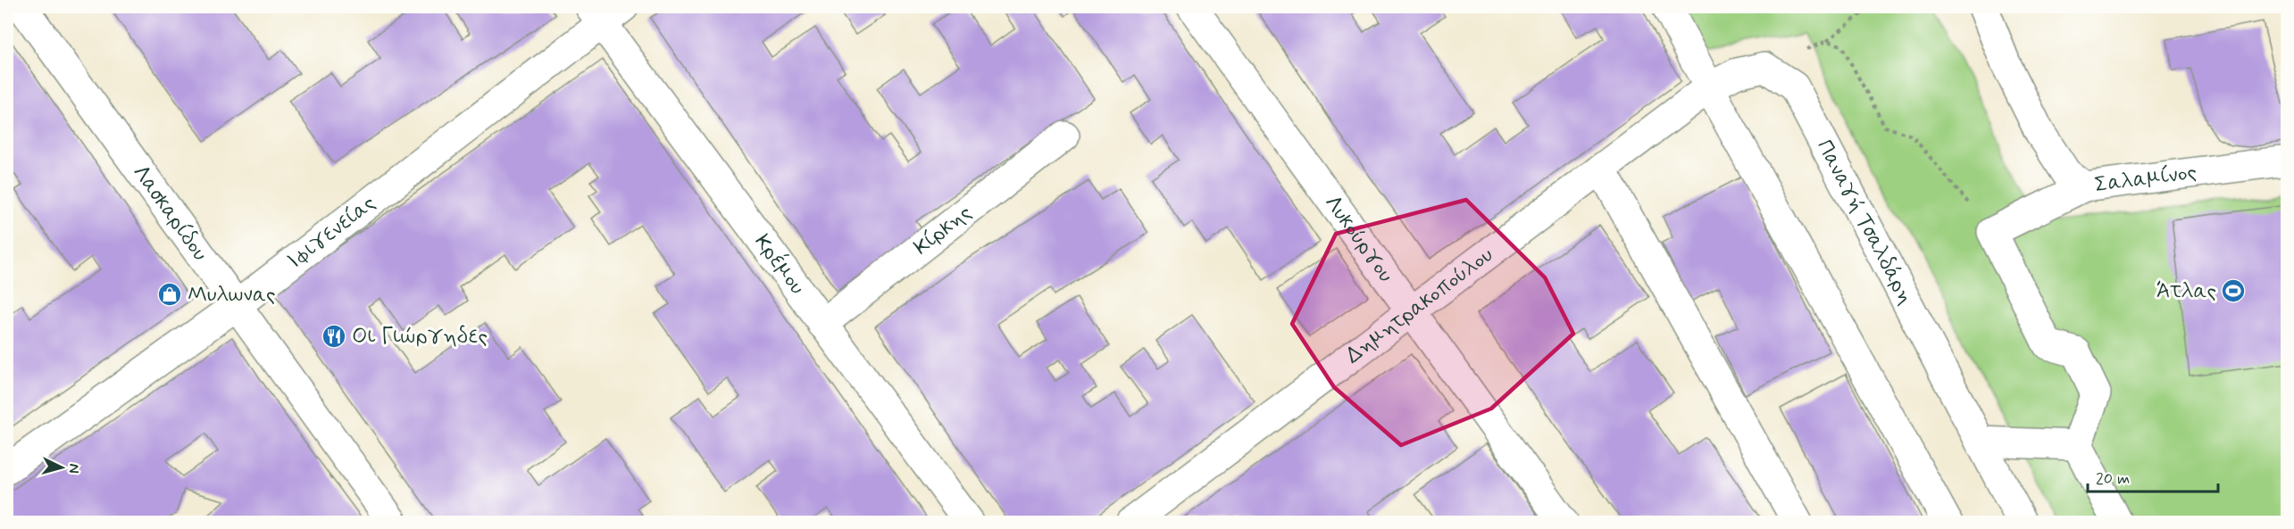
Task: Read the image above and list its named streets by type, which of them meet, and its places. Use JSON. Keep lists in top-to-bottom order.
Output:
{
  "streets": {
    "street": [
      "Σαλαμίνος",
      "Λασκαρίδου",
      "Παναγή Τσαλδάρη",
      "Κίρκης",
      "Ιφιγενείας",
      "Λυκούργου",
      "Κρέμου",
      "Δημητρακοπούλου"
    ]
  },
  "crossings": [
    ["Λασκαρίδου", "Ιφιγενείας"],
    ["Κίρκης", "Κρέμου"],
    ["Ιφιγενείας", "Κρέμου"],
    ["Λυκούργου", "Δημητρακοπούλου"]
  ],
  "places": {
    "sports": ["Άτλας"],
    "shop": ["Μυλωνας"],
    "restaurant": ["Οι Γιώργηδες"]
  },
  "scale_bar": "20 m",
  "north": "right"
}
